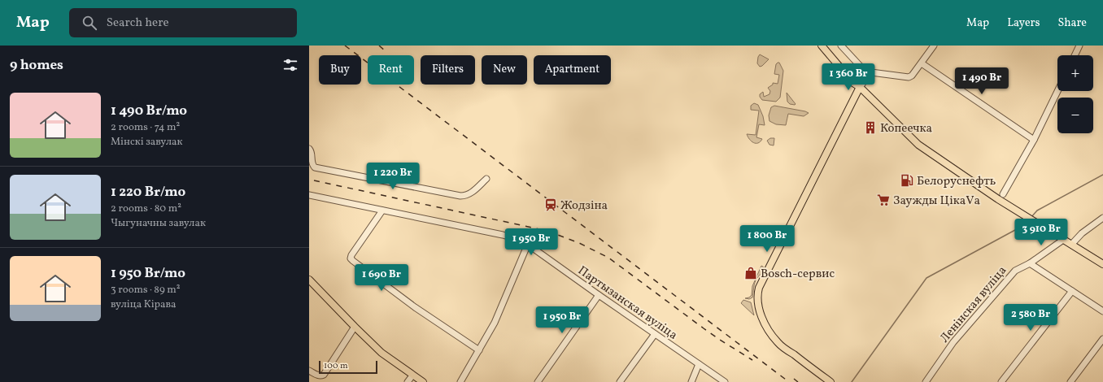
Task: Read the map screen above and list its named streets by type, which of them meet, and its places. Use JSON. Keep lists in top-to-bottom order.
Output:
{
  "streets": {
    "street": ["Партызанская вуліца", "Ленінская вуліца"]
  },
  "places": {
    "building": ["Копеечка"],
    "fuel station": ["Белоруснефть"],
    "supermarket": ["Заужды ЦікаVа"],
    "station": ["Жодзіна"],
    "shop": ["Bosch-сервис"]
  },
  "scale_bar": "100 m",
  "page": {
    "header": "Map",
    "search": "Search here",
    "nav": ["Map", "Layers", "Share"],
    "heading": "9 homes",
    "map_buttons": ["+", "−"],
    "chip": [
      "Buy",
      "Rent",
      "Filters",
      "New",
      "Apartment"
    ],
    "price": [
      "1 360 Br",
      "1 490 Br",
      "1 220 Br",
      "3 910 Br",
      "1 800 Br",
      "1 950 Br",
      "1 690 Br",
      "2 580 Br",
      "1 950 Br"
    ],
    "list": [
      {
        "name": "1 490 Br/mo",
        "note": "2 rooms · 74 m² · Мінскі завулак"
      },
      {
        "name": "1 220 Br/mo",
        "note": "2 rooms · 80 m² · Чыгуначны завулак"
      },
      {
        "name": "1 950 Br/mo",
        "note": "3 rooms · 89 m² · вуліца Кірава"
      }
    ],
    "scale": "100 m"
  }
}
